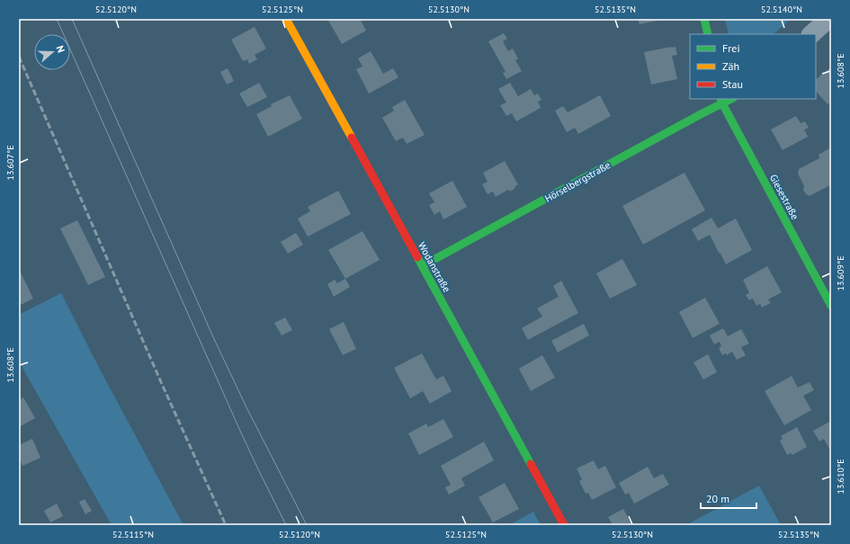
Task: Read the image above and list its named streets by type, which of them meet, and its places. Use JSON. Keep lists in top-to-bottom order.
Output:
{
  "streets": {
    "street": ["Hörselbergstraße", "Giesestraße", "Wodanstraße"]
  },
  "crossings": [
    ["Hörselbergstraße", "Giesestraße"],
    ["Hörselbergstraße", "Wodanstraße"]
  ],
  "legend": ["Frei", "Zäh", "Stau"],
  "scale_bar": "20 m",
  "north": "right",
  "coordinates": [
    "52.5120°N",
    "52.5125°N",
    "52.5130°N",
    "52.5135°N",
    "52.5140°N",
    "13.608°E",
    "13.607°E",
    "13.609°E",
    "13.610°E",
    "52.5115°N"
  ]
}
